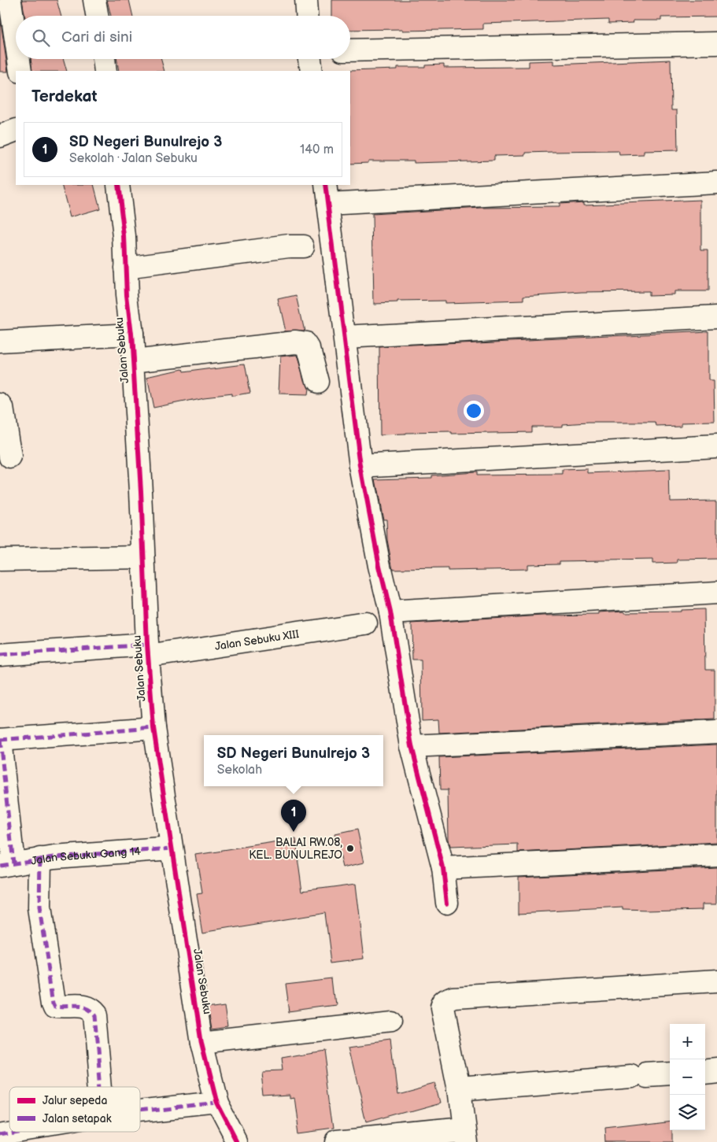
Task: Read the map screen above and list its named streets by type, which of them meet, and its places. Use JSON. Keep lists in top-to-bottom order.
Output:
{
  "streets": {
    "street": ["Jalan Sebuku", "Jalan Sebuku XIII", "Jalan Sebuku Gang 14"]
  },
  "crossings": [
    ["Jalan Sebuku", "Jalan Sebuku XIII"],
    ["Jalan Sebuku", "Jalan Sebuku Gang 14"]
  ],
  "places": ["BALAI RW.08, KEL. BUNULREJO"],
  "legend": ["Jalur sepeda", "Jalan setapak"],
  "page": {
    "search": "Cari di sini",
    "heading": "Terdekat",
    "list": [
      {
        "mark": "1",
        "name": "SD Negeri Bunulrejo 3",
        "note": "Sekolah · Jalan Sebuku",
        "value": "140 m"
      }
    ],
    "popup": ["SD Negeri Bunulrejo 3", "Sekolah"],
    "pins": "1",
    "map_buttons": ["+", "−"]
  }
}
